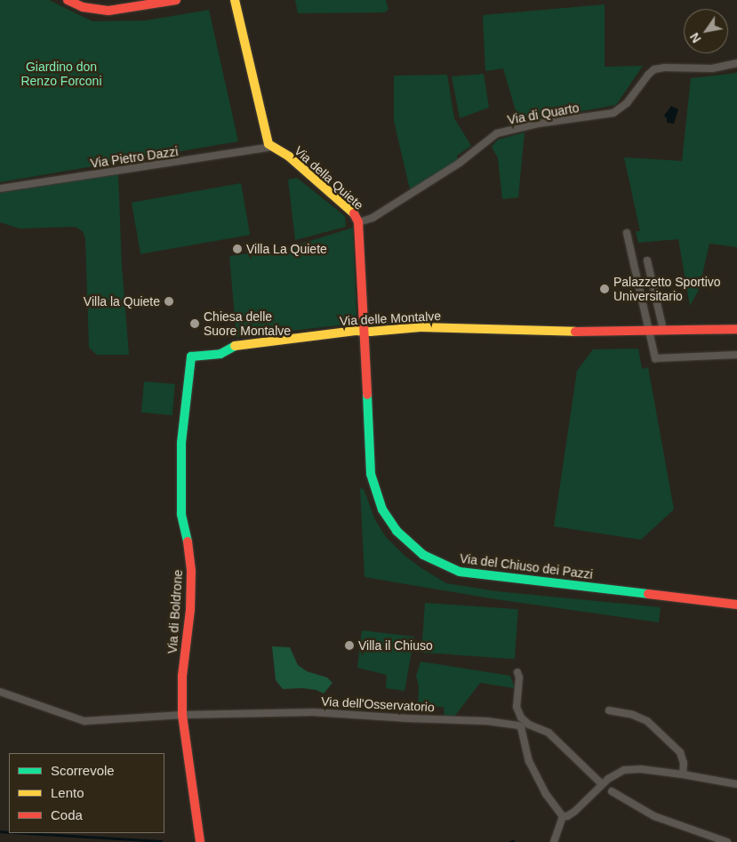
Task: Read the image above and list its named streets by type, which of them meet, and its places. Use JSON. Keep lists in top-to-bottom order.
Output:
{
  "streets": {
    "main road": [
      "Via della Quiete",
      "Via delle Montalve",
      "Via del Chiuso dei Pazzi",
      "Via di Boldrone"
    ],
    "street": ["Via di Quarto", "Via Pietro Dazzi", "Via dell'Osservatorio"]
  },
  "crossings": [
    ["Via di Quarto", "Via della Quiete"],
    ["Via Pietro Dazzi", "Via della Quiete"],
    ["Via della Quiete", "Via delle Montalve"],
    ["Via della Quiete", "Via del Chiuso dei Pazzi"],
    ["Via delle Montalve", "Via del Chiuso dei Pazzi"],
    ["Via delle Montalve", "Via di Boldrone"],
    ["Via di Boldrone", "Via dell'Osservatorio"]
  ],
  "parks": ["Giardino don Renzo Forconi"],
  "places": [
    "Villa La Quiete",
    "Palazzetto Sportivo Universitario",
    "Villa la Quiete",
    "Chiesa delle Suore Montalve",
    "Villa il Chiuso"
  ],
  "legend": ["Scorrevole", "Lento", "Coda"],
  "north": "bottom left"
}
